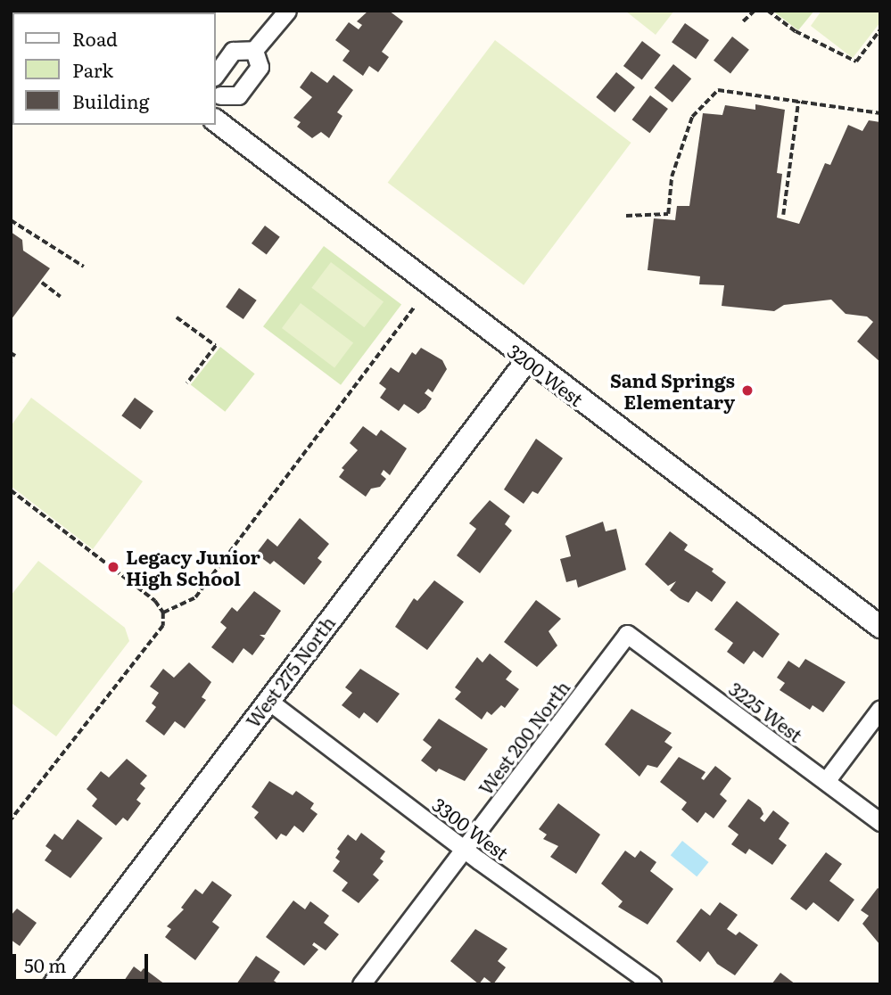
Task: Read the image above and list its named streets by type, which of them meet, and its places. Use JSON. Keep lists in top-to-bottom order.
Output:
{
  "streets": {
    "street": [
      "3200 West",
      "West 275 North",
      "3225 West",
      "West 200 North",
      "3300 West"
    ]
  },
  "crossings": [
    ["3200 West", "West 275 North"],
    ["West 275 North", "3300 West"],
    ["3225 West", "West 200 North"],
    ["West 200 North", "3300 West"]
  ],
  "places": ["Sand Springs Elementary", "Legacy Junior High School"],
  "legend": ["Road", "Park", "Building"],
  "scale_bar": "50 m"
}
